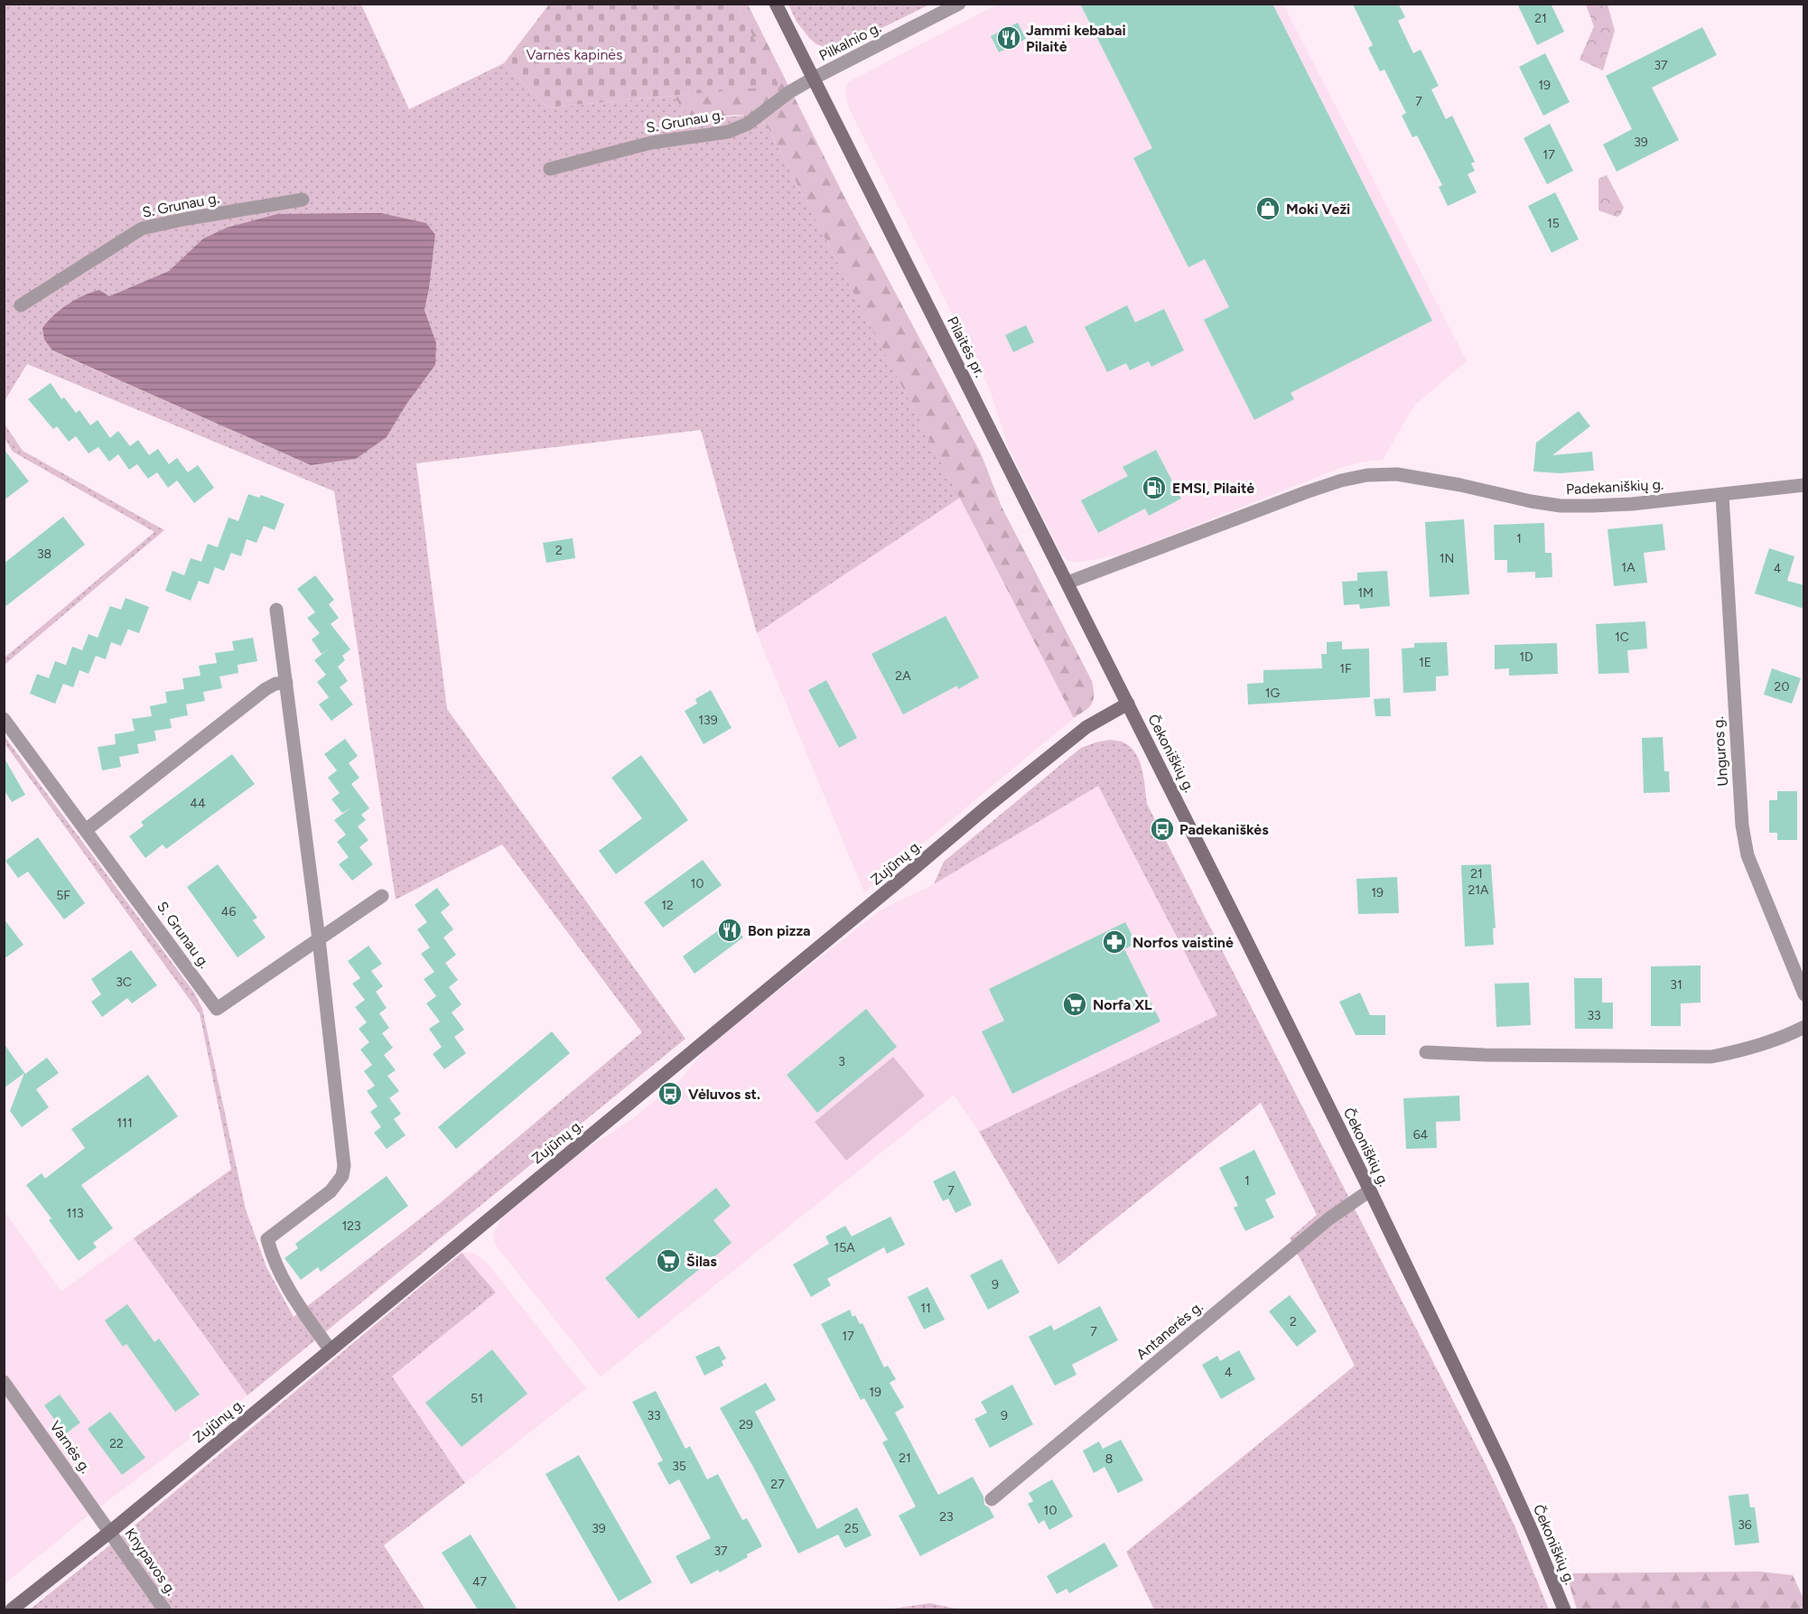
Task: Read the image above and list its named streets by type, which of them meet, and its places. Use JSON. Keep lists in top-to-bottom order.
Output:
{
  "streets": {
    "main road": ["Pilaitės pr.", "Čekoniškių g.", "Zujūnų g."],
    "street": [
      "Pilkalnio g.",
      "S. Grunau g.",
      "Padekaniškių g.",
      "Unguros g.",
      "Antanerės g.",
      "Varnės g.",
      "Knypavos g."
    ]
  },
  "crossings": [
    ["Pilkalnio g.", "S. Grunau g."],
    ["Pilkalnio g.", "Pilaitės pr."],
    ["S. Grunau g.", "Pilaitės pr."],
    ["Pilaitės pr.", "Padekaniškių g."],
    ["Pilaitės pr.", "Čekoniškių g."],
    ["Pilaitės pr.", "Zujūnų g."],
    ["Padekaniškių g.", "Unguros g."],
    ["Čekoniškių g.", "Zujūnų g."],
    ["Čekoniškių g.", "Antanerės g."],
    ["Zujūnų g.", "Varnės g."],
    ["Zujūnų g.", "Knypavos g."],
    ["Varnės g.", "Knypavos g."]
  ],
  "parks": ["Varnės kapinės"],
  "places": {
    "restaurant": ["Jammi kebabai Pilaitė", "Bon pizza"],
    "shop": ["Moki Veži"],
    "fuel station": ["EMSI, Pilaitė"],
    "bus stop": ["Padekaniškės", "Vėluvos st."],
    "pharmacy": ["Norfos vaistinė"],
    "supermarket": ["Norfa XL", "Šilas"]
  },
  "house_numbers": [
    "21",
    "37",
    "19",
    "7",
    "39",
    "17",
    "15",
    "1",
    "2",
    "38",
    "1N",
    "1A",
    "4",
    "1M",
    "1C",
    "1D",
    "1E",
    "1F",
    "2A",
    "20",
    "1G",
    "139",
    "44",
    "21",
    "10",
    "21A",
    "19",
    "5F",
    "12",
    "46",
    "3C",
    "31",
    "33",
    "3",
    "111",
    "64",
    "1",
    "7",
    "113",
    "123",
    "15A",
    "9",
    "11",
    "2",
    "7",
    "17",
    "4",
    "19",
    "51",
    "33",
    "9",
    "29",
    "22",
    "21",
    "8",
    "35",
    "27",
    "10",
    "23",
    "36",
    "39",
    "25",
    "37",
    "47"
  ]
}
